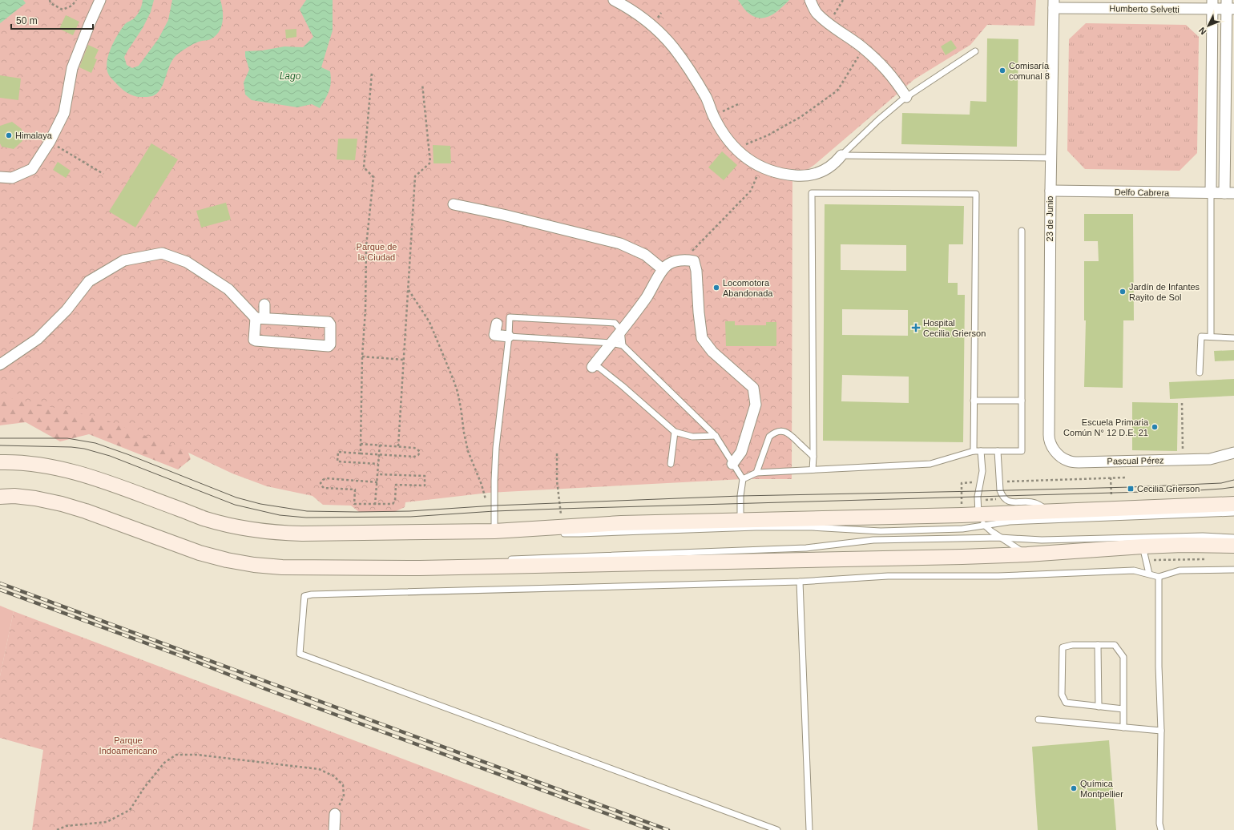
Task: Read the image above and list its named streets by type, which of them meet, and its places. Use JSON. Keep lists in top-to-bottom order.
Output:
{
  "streets": {
    "street": [
      "Humberto Selvetti",
      "Delfo Cabrera",
      "23 de Junio",
      "Pascual Pérez"
    ]
  },
  "crossings": [
    ["Humberto Selvetti", "23 de Junio"],
    ["Delfo Cabrera", "23 de Junio"],
    ["23 de Junio", "Pascual Pérez"]
  ],
  "water": ["Lago"],
  "parks": ["Parque de la Ciudad", "Parque Indoamericano"],
  "places": {
    "other": [
      "Comisaría comunal 8",
      "Himalaya",
      "Locomotora Abandonada",
      "Jardín de Infantes Rayito de Sol",
      "Escuela Primaria Común N° 12 D.E. 21",
      "Química Montpellier"
    ],
    "health": ["Hospital Cecilia Grierson"],
    "transit": ["Cecilia Grierson"]
  },
  "scale_bar": "50 m",
  "north": "bottom left"
}
